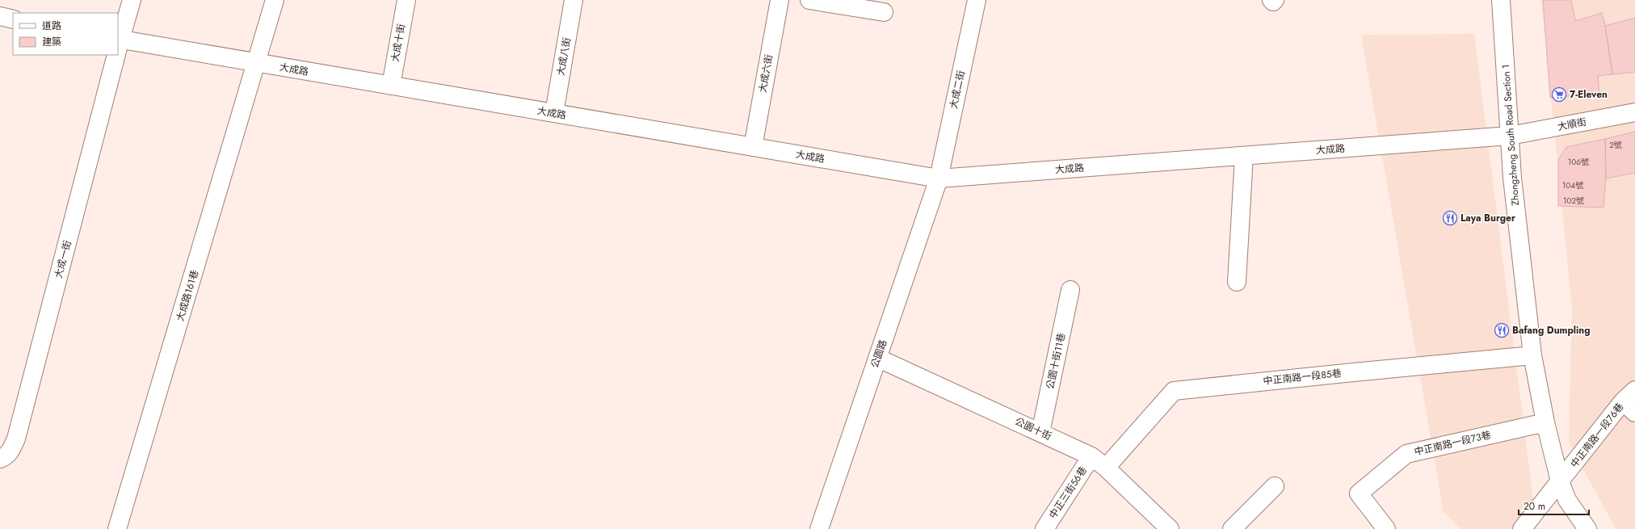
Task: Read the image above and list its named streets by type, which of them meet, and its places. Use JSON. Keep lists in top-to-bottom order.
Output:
{
  "streets": {
    "street": [
      "大成十街",
      "大成八街",
      "大成路",
      "大成六街",
      "大成二街",
      "大順街",
      "Zhongzheng South Road Section 1",
      "大成一街",
      "大成路161巷",
      "公園路",
      "公園十街11巷",
      "中正南路一段85巷",
      "公園十街",
      "中正南路一段76巷",
      "中正南路一段73巷",
      "中正三街56巷"
    ]
  },
  "crossings": [
    ["大成十街", "大成路"],
    ["大成八街", "大成路"],
    ["大成路", "大成六街"],
    ["大成路", "大成二街"],
    ["大成路", "大順街"],
    ["大成路", "Zhongzheng South Road Section 1"],
    ["大成路", "大成一街"],
    ["大成路", "大成路161巷"],
    ["大成路", "公園路"],
    ["大成二街", "公園路"],
    ["大順街", "Zhongzheng South Road Section 1"],
    ["Zhongzheng South Road Section 1", "中正南路一段85巷"],
    ["Zhongzheng South Road Section 1", "中正南路一段76巷"],
    ["Zhongzheng South Road Section 1", "中正南路一段73巷"],
    ["公園路", "公園十街"],
    ["公園十街11巷", "公園十街"],
    ["中正南路一段85巷", "公園十街"],
    ["公園十街", "中正三街56巷"]
  ],
  "places": {
    "supermarket": ["7-Eleven"],
    "restaurant": ["Laya Burger", "Bafang Dumpling"]
  },
  "house_numbers": [
    "2號",
    "106號",
    "104號",
    "102號"
  ],
  "legend": ["道路", "建築"],
  "scale_bar": "20 m"
}
